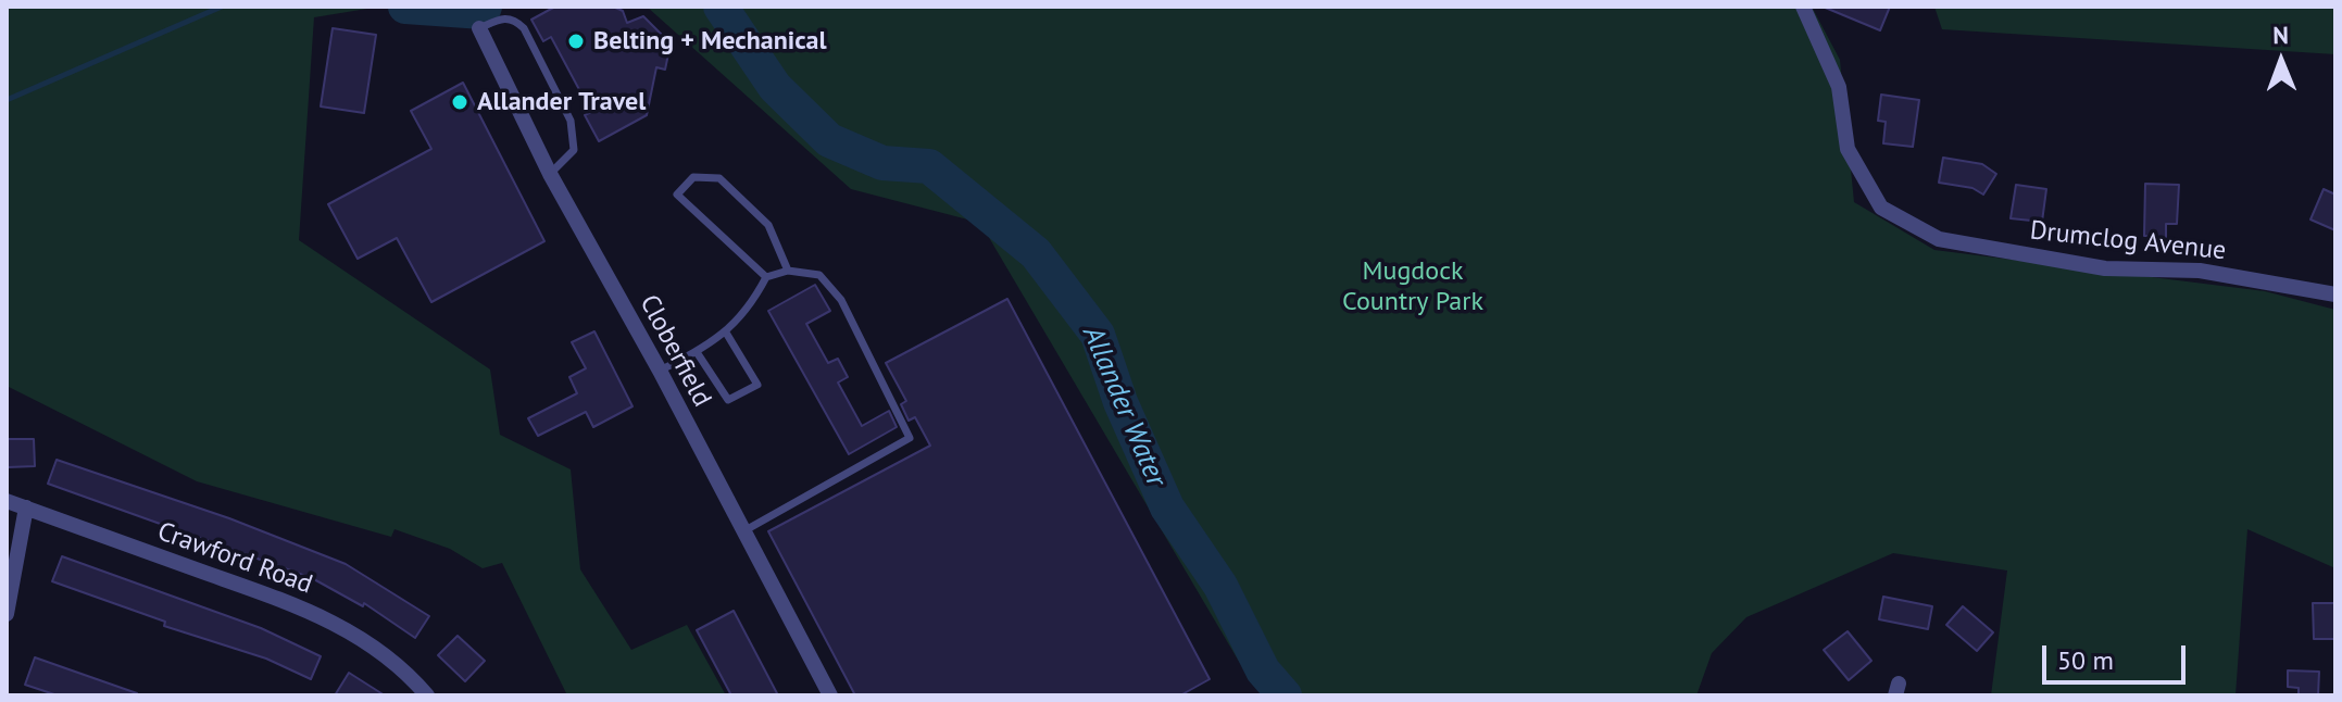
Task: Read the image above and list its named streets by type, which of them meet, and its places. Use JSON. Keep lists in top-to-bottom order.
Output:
{
  "streets": {
    "street": ["Drumclog Avenue", "Cloberfield", "Crawford Road"]
  },
  "water": ["Allander Water"],
  "parks": ["Mugdock Country Park"],
  "places": ["Belting + Mechanical", "Allander Travel"],
  "scale_bar": "50 m",
  "north": "top"
}
